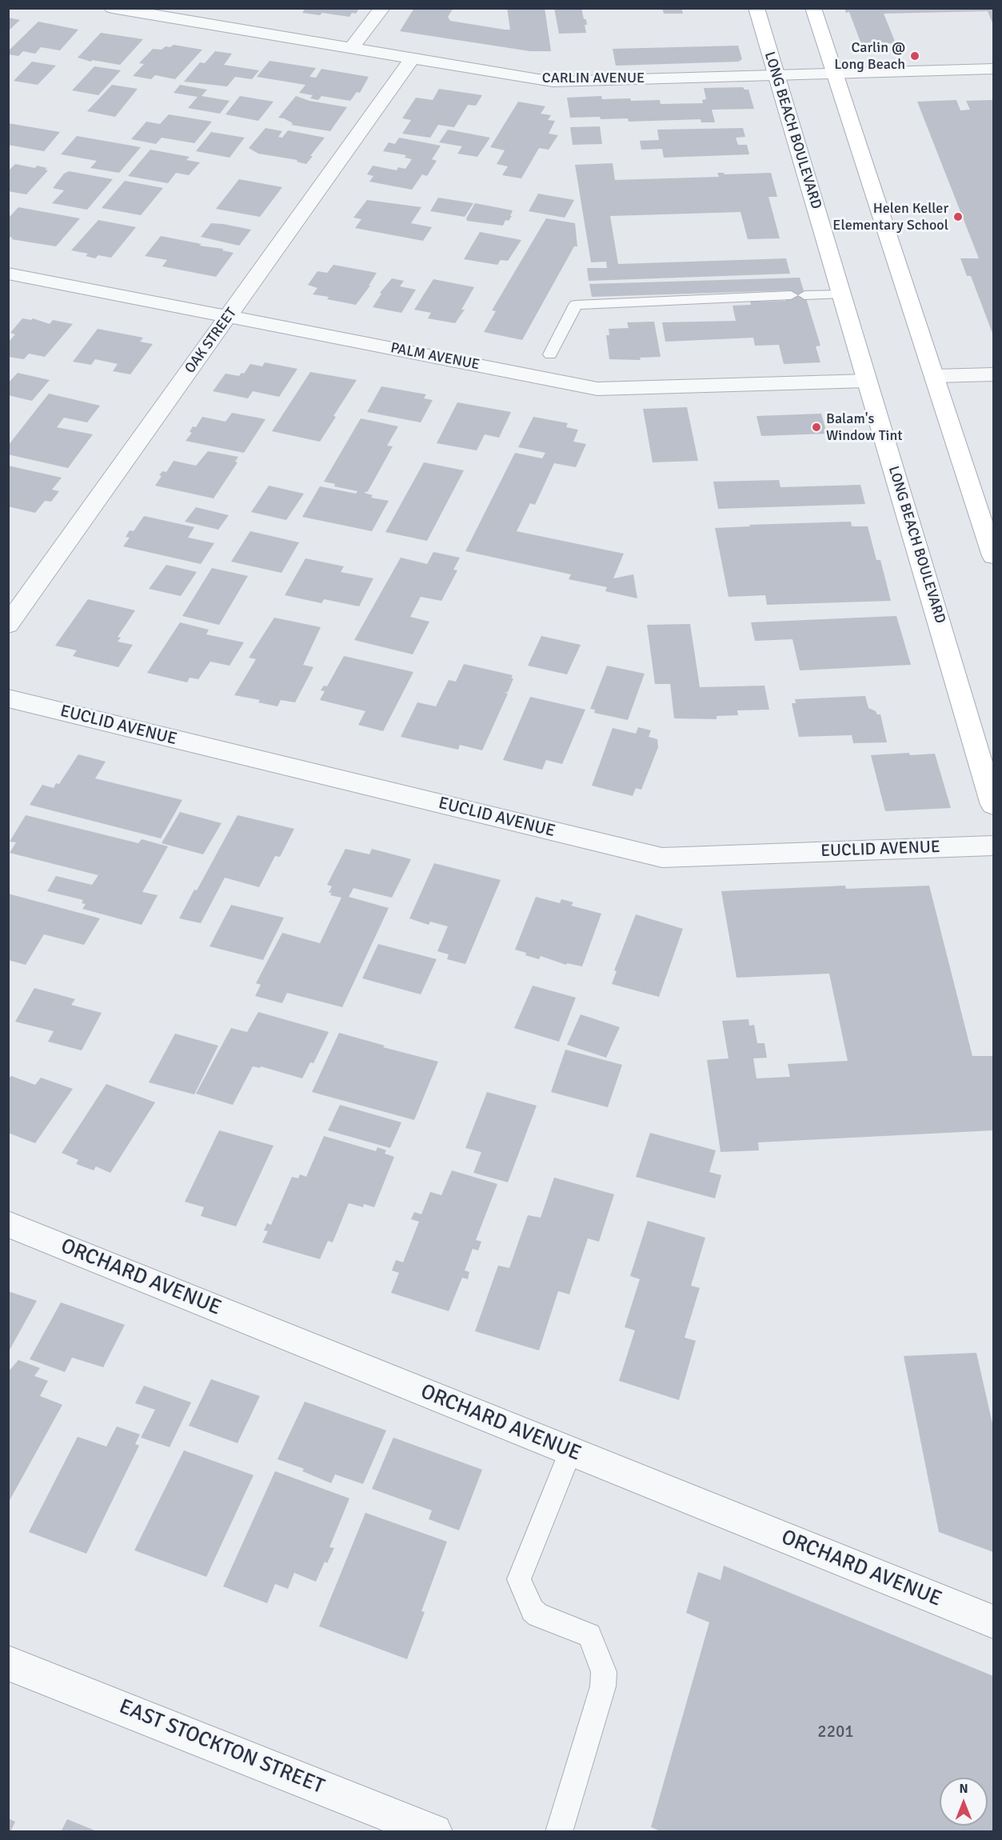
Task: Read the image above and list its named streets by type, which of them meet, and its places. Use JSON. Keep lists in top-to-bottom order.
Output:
{
  "streets": {
    "main road": ["LONG BEACH BOULEVARD"],
    "street": [
      "CARLIN AVENUE",
      "OAK STREET",
      "PALM AVENUE",
      "EUCLID AVENUE",
      "ORCHARD AVENUE",
      "EAST STOCKTON STREET"
    ]
  },
  "crossings": [
    ["CARLIN AVENUE", "LONG BEACH BOULEVARD"],
    ["CARLIN AVENUE", "OAK STREET"],
    ["LONG BEACH BOULEVARD", "PALM AVENUE"],
    ["OAK STREET", "PALM AVENUE"]
  ],
  "places": ["Carlin @ Long Beach", "Helen Keller Elementary School", "Balam's Window Tint"],
  "house_numbers": ["2201"],
  "north": "top"
}
